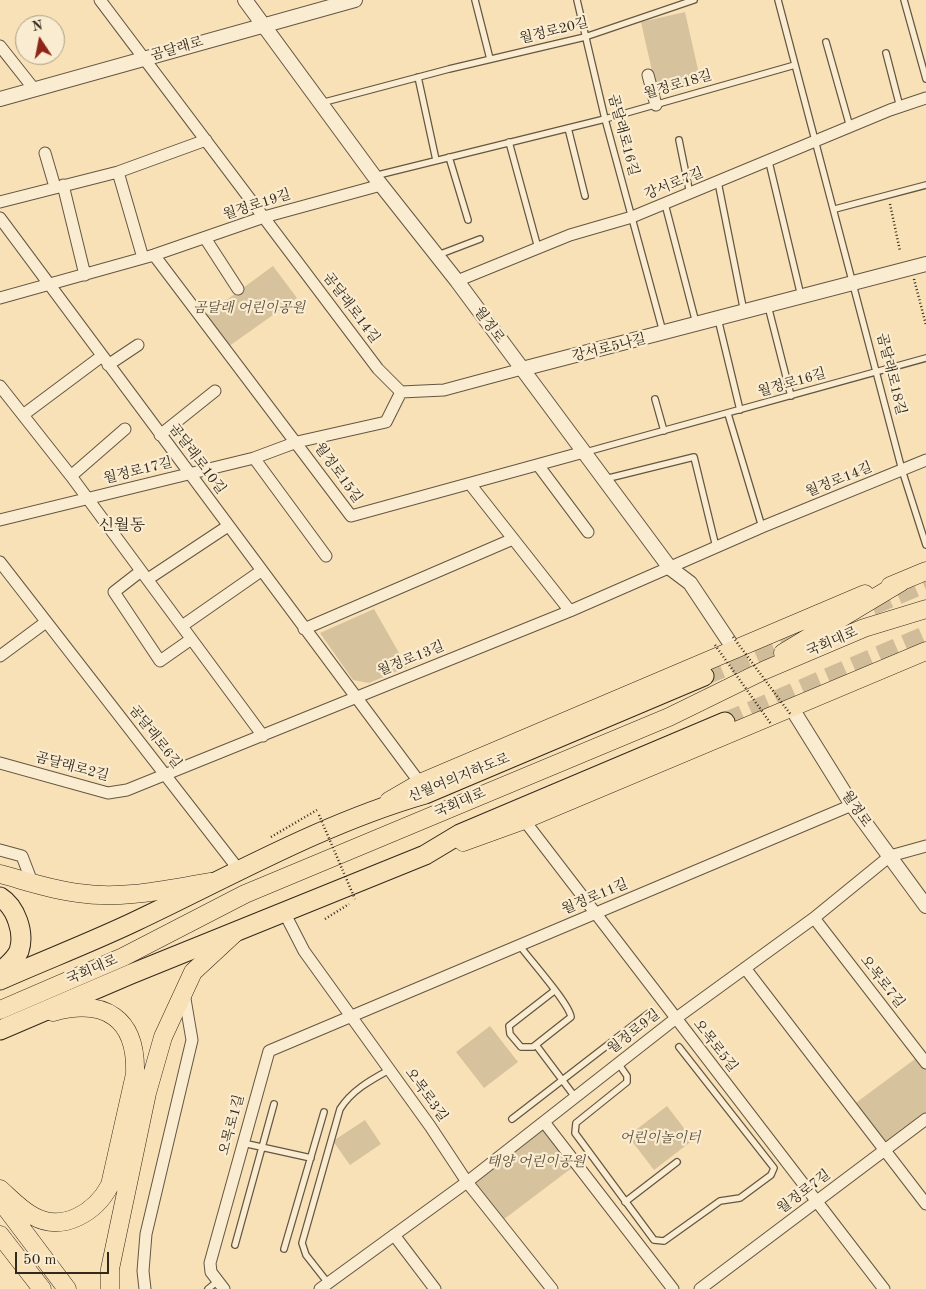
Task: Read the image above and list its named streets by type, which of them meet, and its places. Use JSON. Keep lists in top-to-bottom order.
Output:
{
  "streets": {
    "highway": ["신월여의지하도로"],
    "main road": ["국회대로"],
    "street": [
      "곰달래로",
      "강서로7길",
      "월정로19길",
      "곰달래로14길",
      "월정로",
      "강서로5나길",
      "곰달래로10길",
      "월정로17길",
      "월정로15길",
      "월정로14길",
      "월정로13길",
      "곰달래로6길",
      "곰달래로2길",
      "월정로11길",
      "오목로7길",
      "월정로9길",
      "오목로5길",
      "오목로3길",
      "오목로1길",
      "월정로7길"
    ],
    "lane": [
      "월정로20길",
      "월정로18길",
      "곰달래로16길",
      "곰달래로18길",
      "월정로16길"
    ]
  },
  "crossings": [
    ["월정로20길", "곰달래로16길"],
    ["월정로20길", "월정로"],
    ["곰달래로", "곰달래로14길"],
    ["곰달래로", "월정로"],
    ["월정로18길", "곰달래로16길"],
    ["월정로18길", "월정로19길"],
    ["월정로18길", "월정로"],
    ["월정로18길", "곰달래로18길"],
    ["곰달래로16길", "강서로7길"],
    ["곰달래로16길", "강서로5나길"],
    ["강서로7길", "월정로"],
    ["강서로7길", "곰달래로18길"],
    ["월정로19길", "곰달래로14길"],
    ["월정로19길", "월정로"],
    ["월정로19길", "곰달래로10길"],
    ["월정로19길", "월정로15길"],
    ["곰달래로14길", "월정로17길"],
    ["월정로", "강서로5나길"],
    ["월정로", "월정로16길"],
    ["월정로", "월정로15길"],
    ["월정로", "월정로14길"],
    ["월정로", "월정로13길"],
    ["월정로", "월정로11길"],
    ["월정로", "월정로9길"],
    ["강서로5나길", "곰달래로18길"],
    ["곰달래로18길", "월정로16길"],
    ["곰달래로18길", "월정로14길"],
    ["월정로16길", "월정로15길"],
    ["곰달래로10길", "월정로17길"],
    ["곰달래로10길", "월정로13길"],
    ["월정로17길", "월정로15길"],
    ["월정로14길", "월정로13길"],
    ["월정로13길", "곰달래로6길"],
    ["월정로13길", "곰달래로2길"],
    ["곰달래로6길", "곰달래로2길"],
    ["곰달래로6길", "신월여의지하도로"],
    ["월정로11길", "오목로5길"],
    ["월정로11길", "오목로3길"],
    ["월정로11길", "오목로1길"],
    ["오목로7길", "월정로9길"],
    ["월정로9길", "오목로5길"],
    ["월정로9길", "오목로3길"],
    ["오목로5길", "월정로7길"],
    ["오목로3길", "오목로1길"]
  ],
  "districts": ["신월동"],
  "parks": ["곰달래 어린이공원", "어린이놀이터", "태양 어린이공원"],
  "scale_bar": "50 m",
  "north": "top"
}
